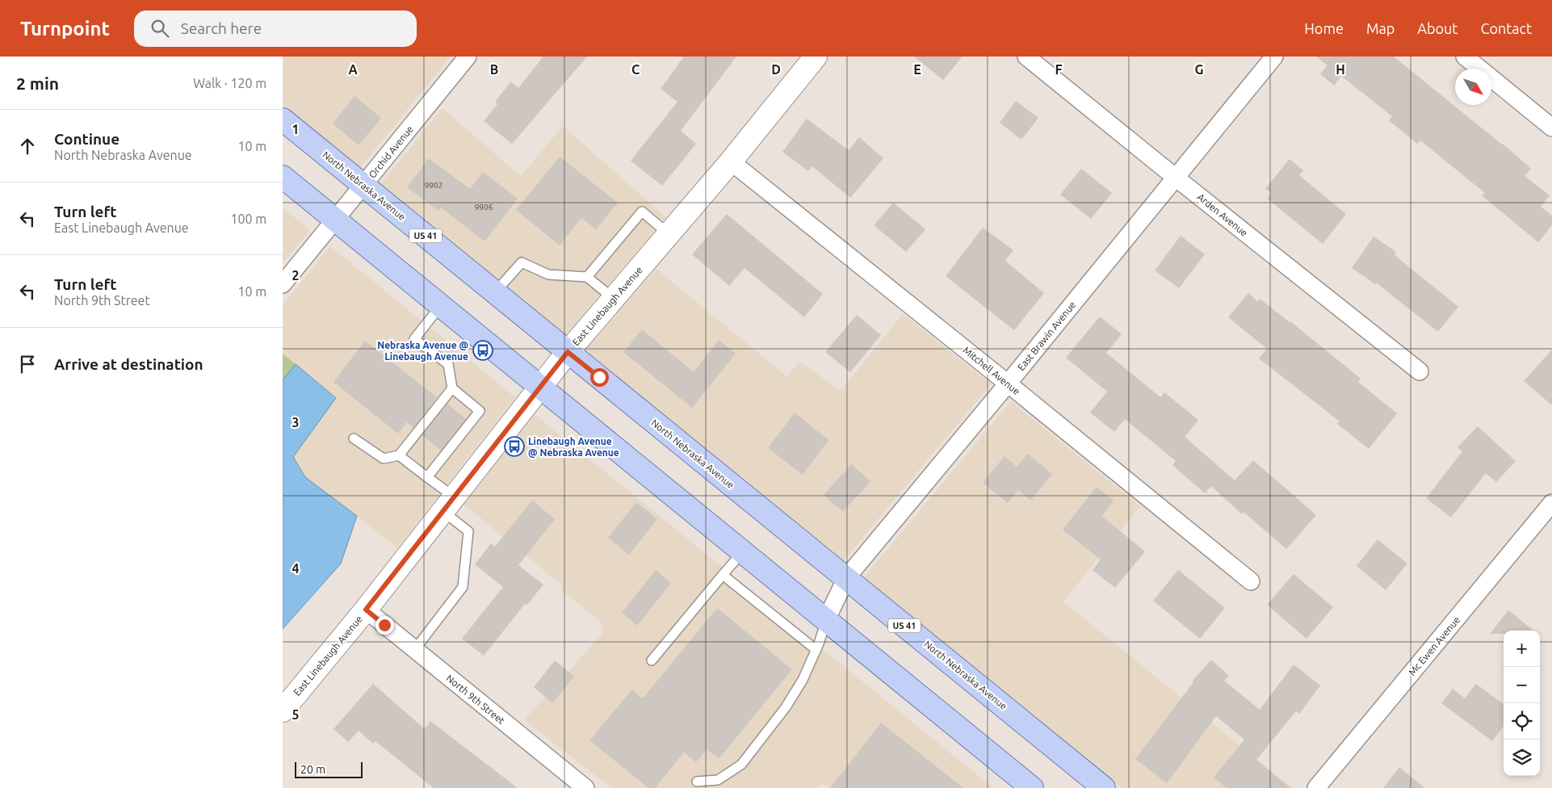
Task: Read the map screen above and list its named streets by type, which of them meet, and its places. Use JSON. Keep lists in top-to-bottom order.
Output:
{
  "streets": {
    "main road": ["North Nebraska Avenue", "US 41"],
    "street": [
      "Orchid Avenue",
      "Arden Avenue",
      "East Linebaugh Avenue",
      "East Brawin Avenue",
      "Mitchell Avenue",
      "Mc Ewen Avenue",
      "North 9th Street"
    ]
  },
  "crossings": [
    ["Orchid Avenue", "North Nebraska Avenue"],
    ["North Nebraska Avenue", "East Linebaugh Avenue"],
    ["North Nebraska Avenue", "East Brawin Avenue"],
    ["Arden Avenue", "East Brawin Avenue"],
    ["East Linebaugh Avenue", "Mitchell Avenue"],
    ["East Linebaugh Avenue", "North 9th Street"],
    ["East Brawin Avenue", "Mitchell Avenue"]
  ],
  "places": {
    "bus stop": ["Nebraska Avenue @ Linebaugh Avenue", "Linebaugh Avenue @ Nebraska Avenue"]
  },
  "house_numbers": ["9902", "9906"],
  "scale_bar": "20 m",
  "north": "bottom right",
  "page": {
    "header": "Turnpoint",
    "search": "Search here",
    "nav": [
      "Home",
      "Map",
      "About",
      "Contact"
    ],
    "heading": ["2 min", "Walk · 120 m"],
    "list": [
      ["Continue", "North Nebraska Avenue", "10 m"],
      ["Turn left", "East Linebaugh Avenue", "100 m"],
      ["Turn left", "North 9th Street", "10 m"],
      "Arrive at destination"
    ],
    "map_buttons": ["+", "−"],
    "scale": "20 m"
  },
  "grid": {
    "columns": [
      "A",
      "B",
      "C",
      "D",
      "E",
      "F",
      "G",
      "H"
    ],
    "rows": [
      "1",
      "2",
      "3",
      "4",
      "5"
    ]
  }
}
